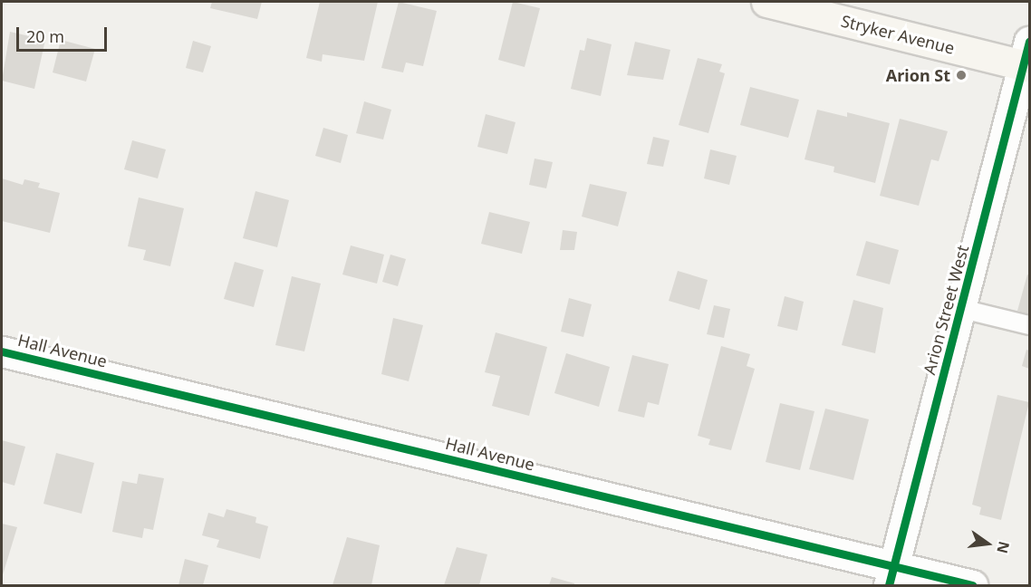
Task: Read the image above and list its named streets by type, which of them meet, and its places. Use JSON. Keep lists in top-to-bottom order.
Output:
{
  "streets": {
    "street": ["Stryker Avenue", "Arion Street West", "Hall Avenue"]
  },
  "crossings": [
    ["Stryker Avenue", "Arion Street West"],
    ["Arion Street West", "Hall Avenue"]
  ],
  "places": ["Arion St"],
  "scale_bar": "20 m",
  "north": "right"
}
